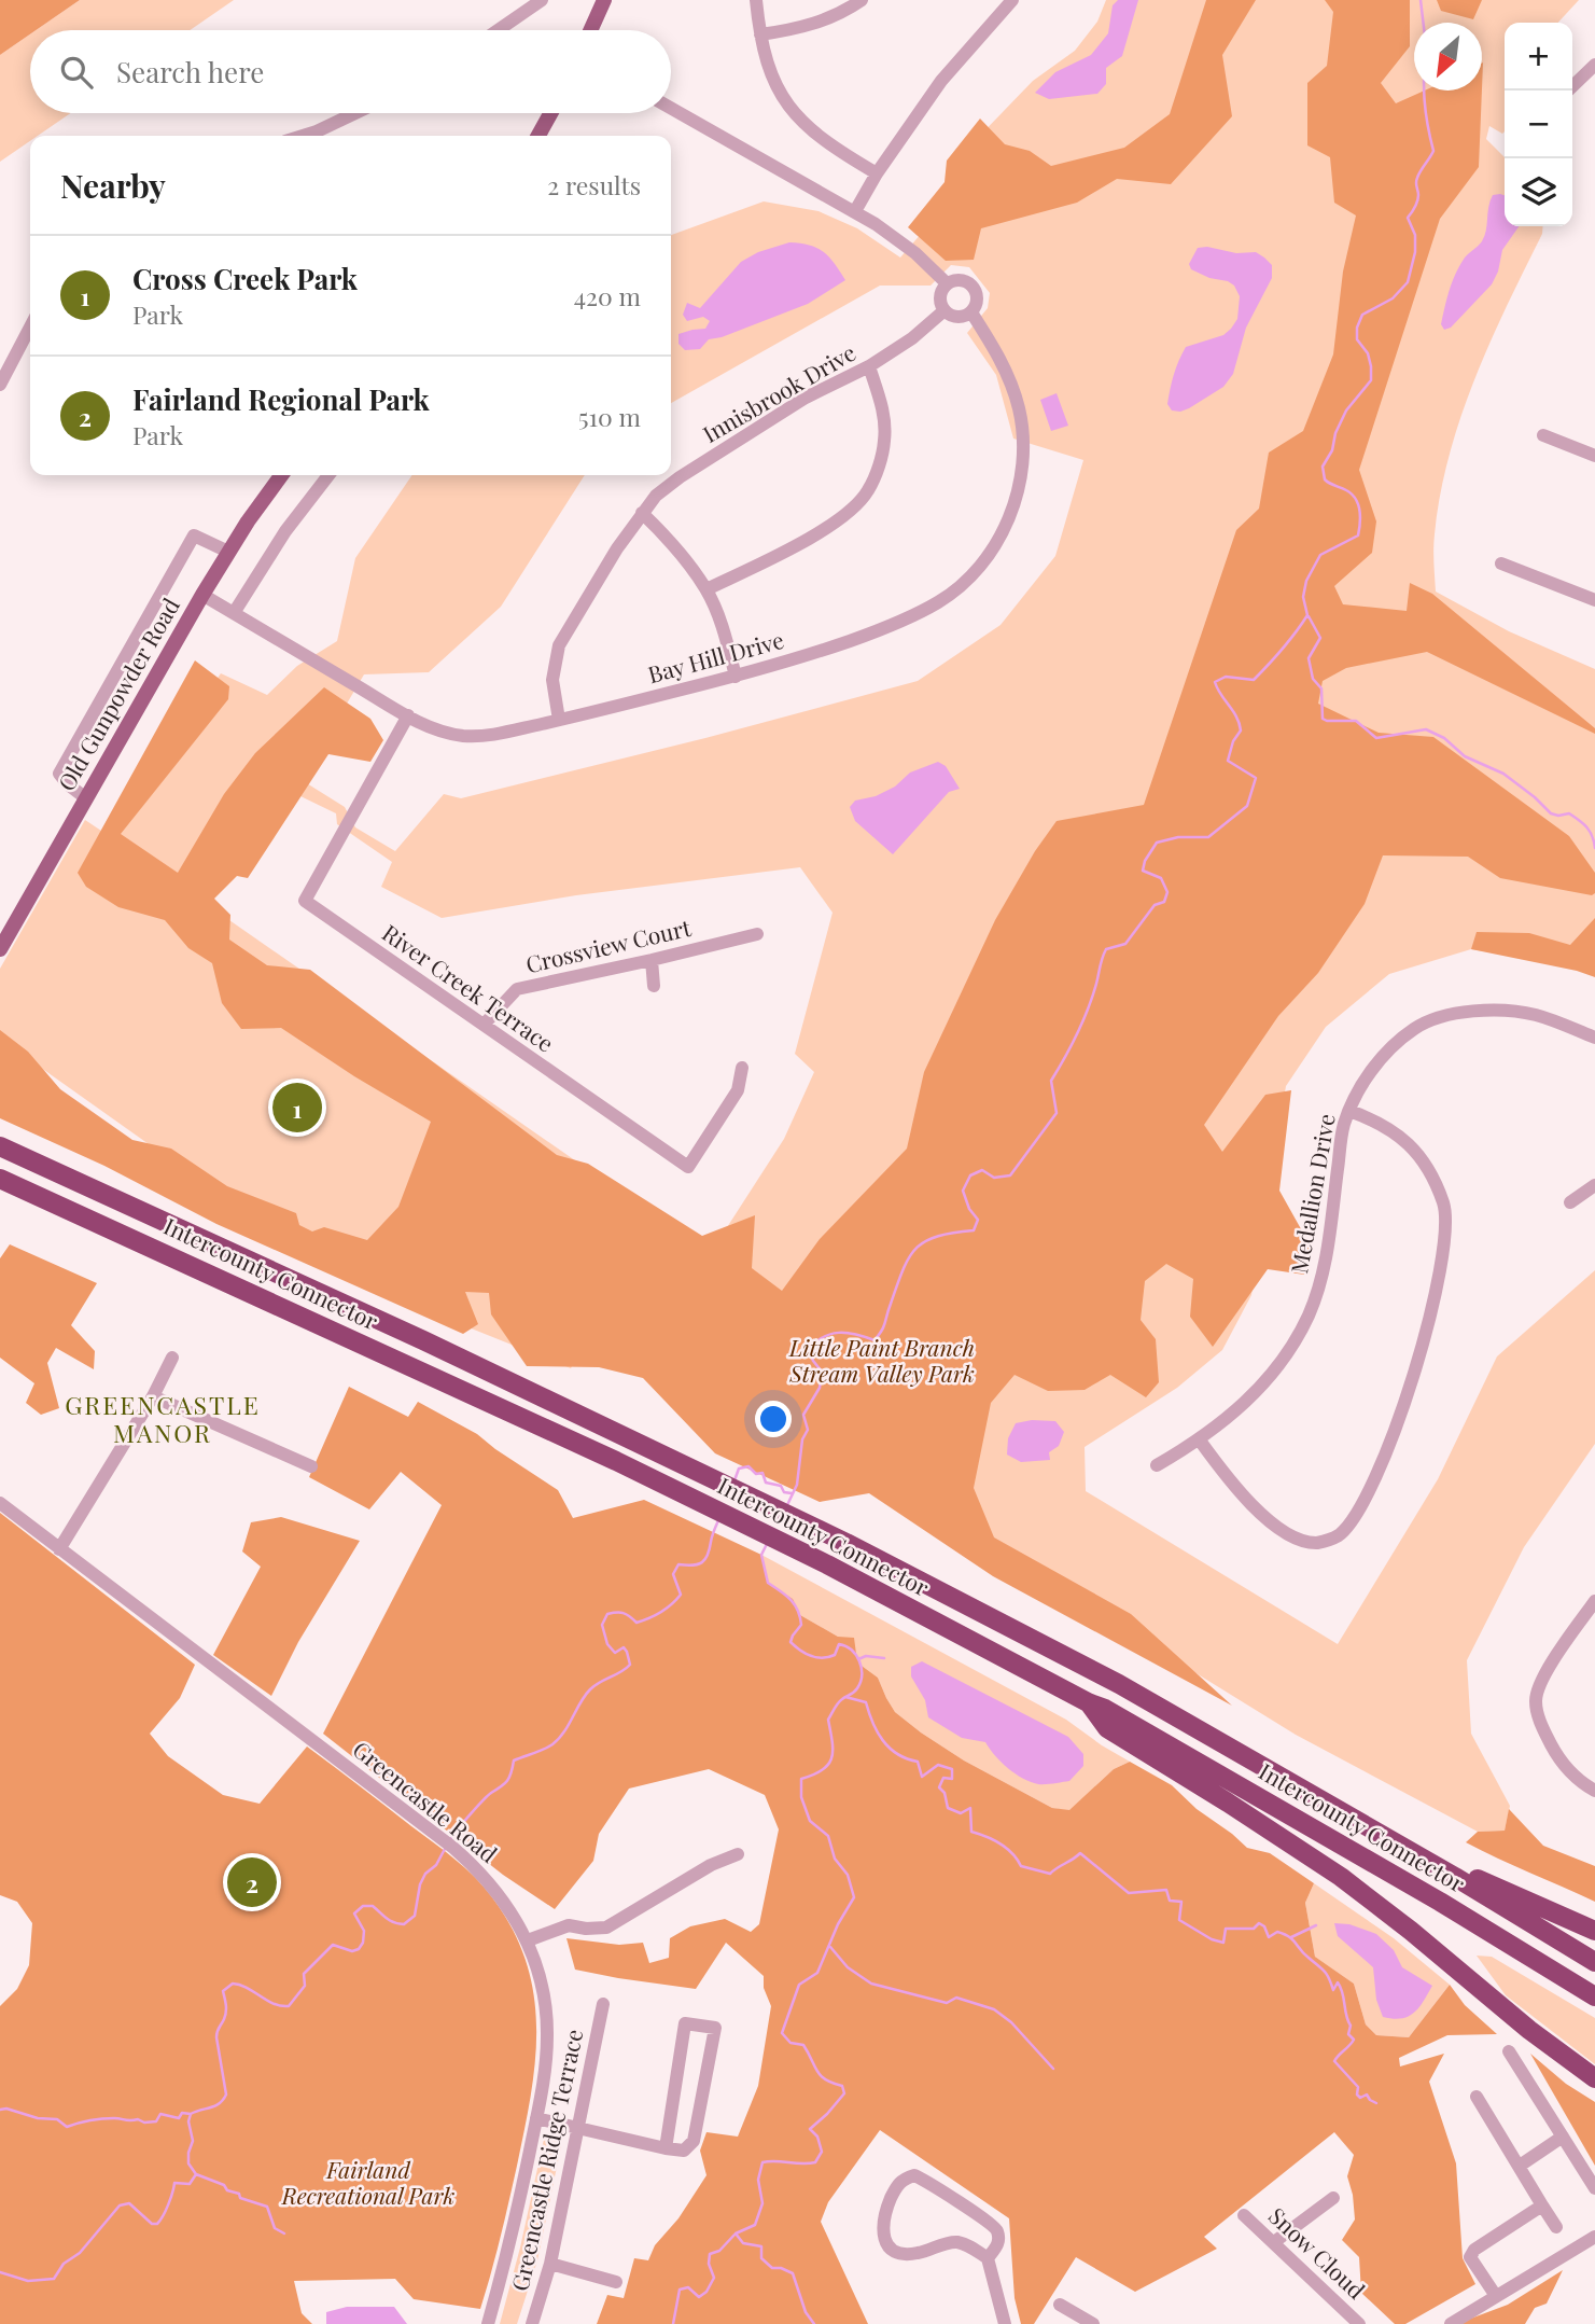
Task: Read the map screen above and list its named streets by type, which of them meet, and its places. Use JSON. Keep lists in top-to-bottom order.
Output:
{
  "streets": {
    "highway": ["Intercounty Connector"],
    "main road": ["Old Gunpowder Road"],
    "street": [
      "Innisbrook Drive",
      "Bay Hill Drive",
      "Crossview Court",
      "River Creek Terrace",
      "Medallion Drive",
      "Greencastle Road",
      "Greencastle Ridge Terrace",
      "Snow Cloud"
    ]
  },
  "crossings": [
    ["Innisbrook Drive", "Bay Hill Drive"],
    ["Bay Hill Drive", "Old Gunpowder Road"],
    ["Bay Hill Drive", "River Creek Terrace"],
    ["Crossview Court", "River Creek Terrace"]
  ],
  "districts": ["GREENCASTLE MANOR"],
  "parks": ["Little Paint Branch Stream Valley Park", "Fairland Recreational Park"],
  "north": "bottom left",
  "page": {
    "map_buttons": ["+", "−"],
    "search": "Search here",
    "heading": ["Nearby", "2 results"],
    "list": [
      {
        "mark": "1",
        "name": "Cross Creek Park",
        "note": "Park",
        "value": "420 m"
      },
      {
        "mark": "2",
        "name": "Fairland Regional Park",
        "note": "Park",
        "value": "510 m"
      }
    ],
    "pins": ["1", "2"]
  }
}
